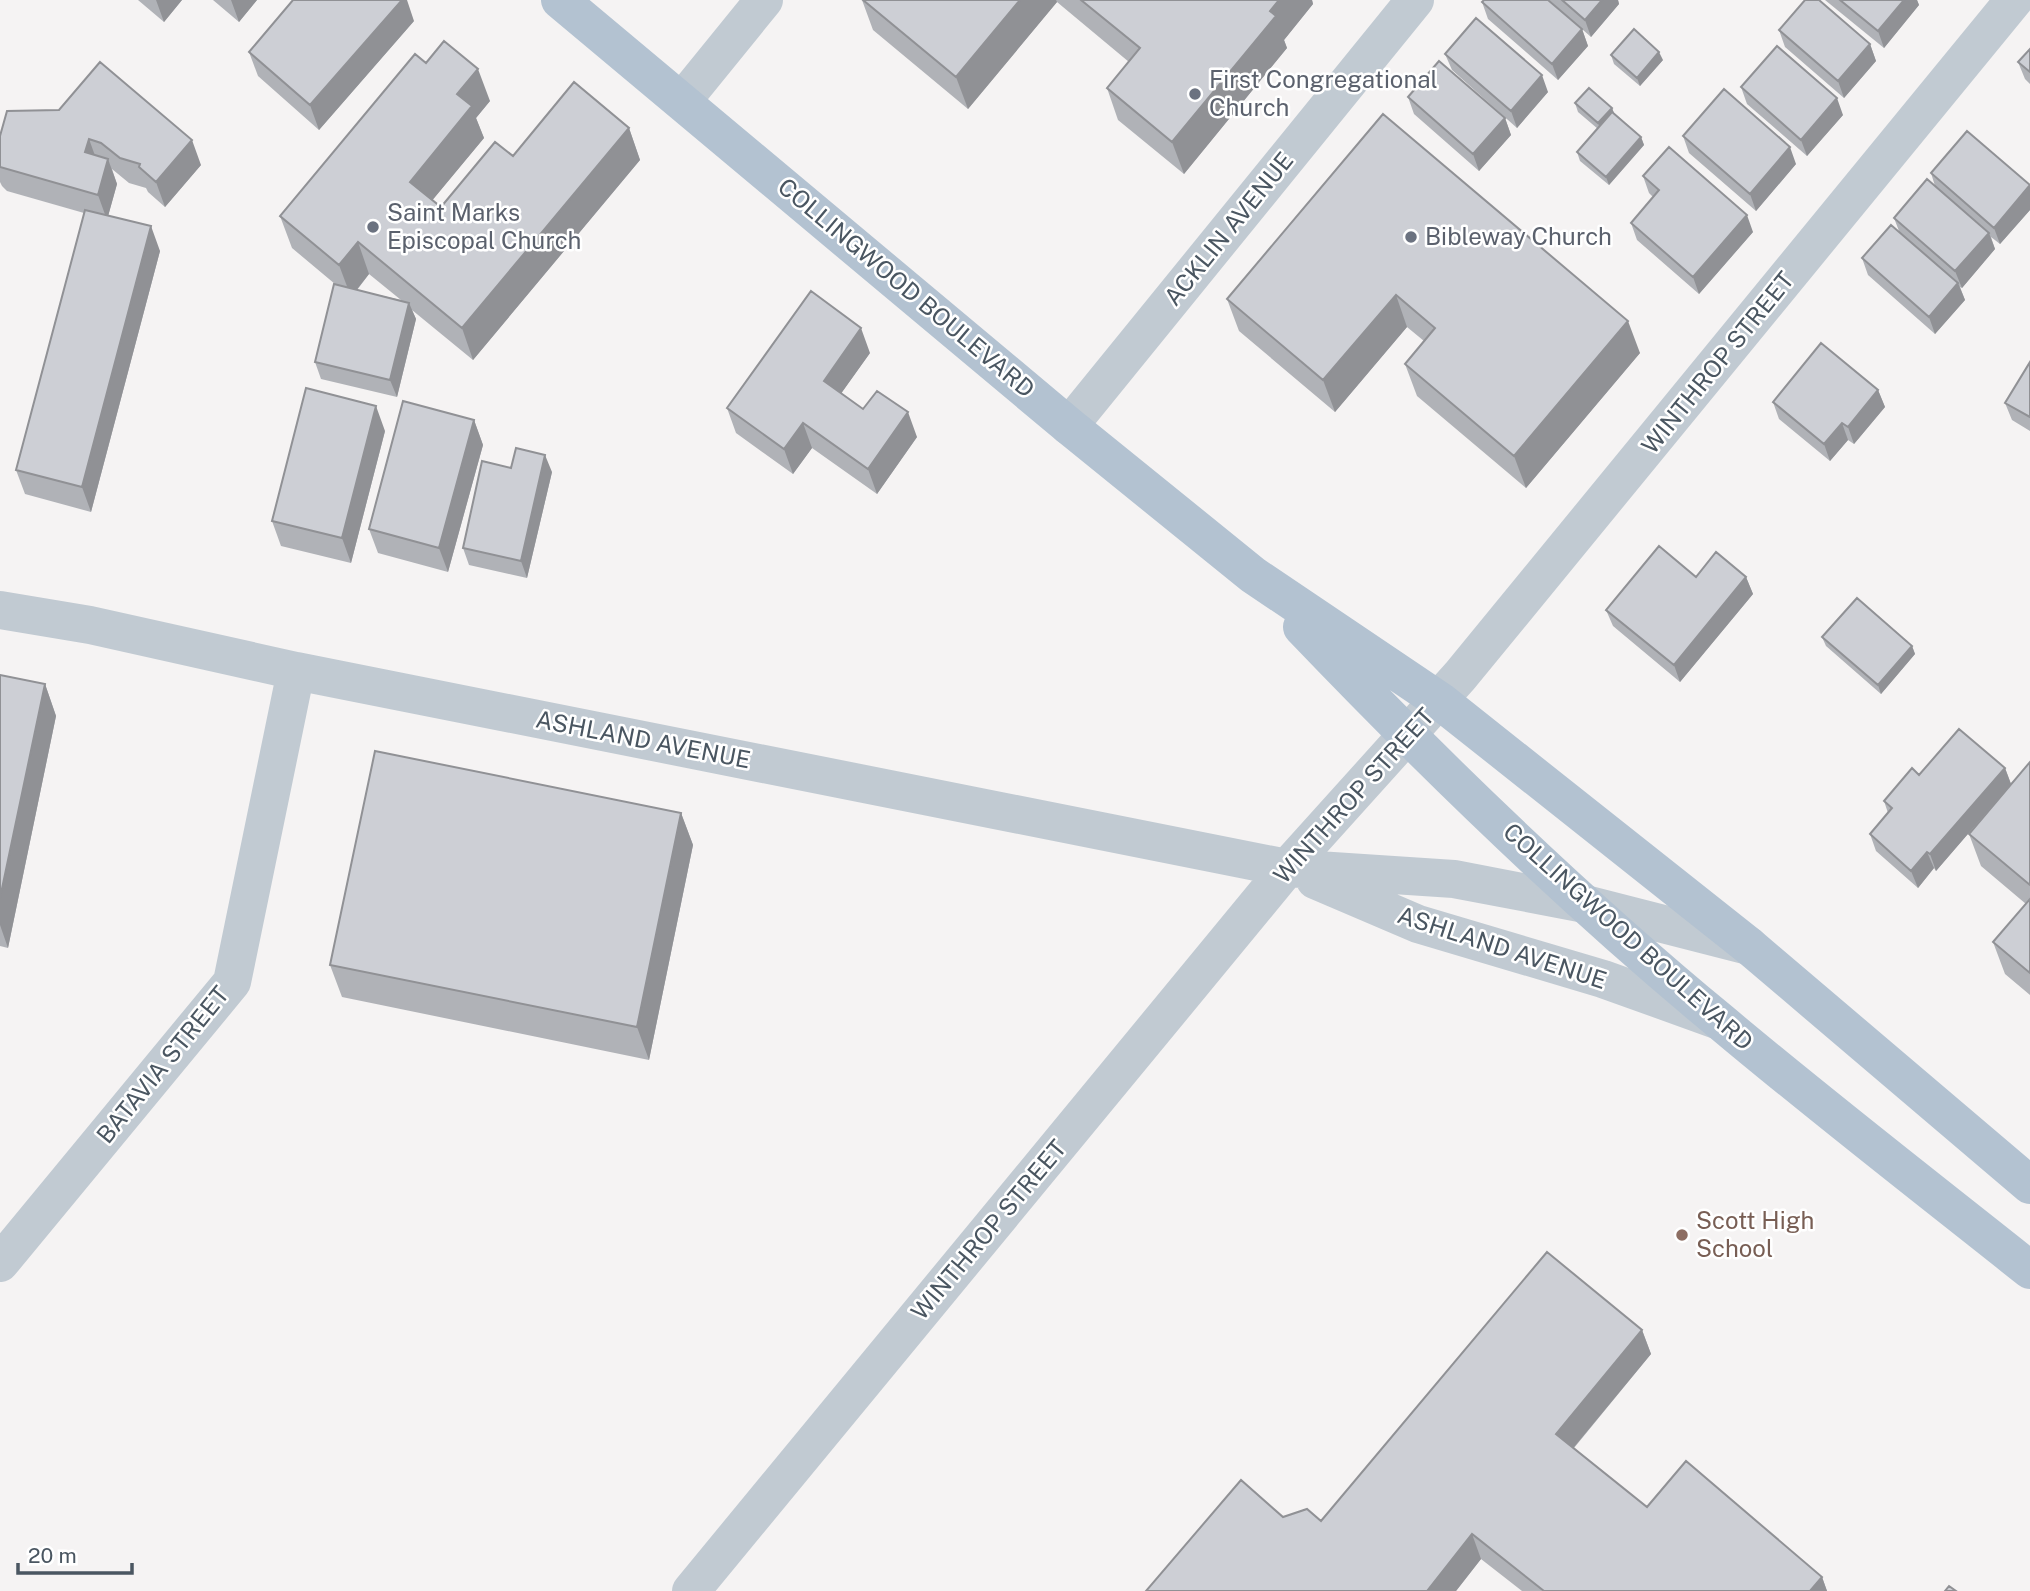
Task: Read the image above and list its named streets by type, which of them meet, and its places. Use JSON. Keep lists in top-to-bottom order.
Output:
{
  "streets": {
    "main road": ["COLLINGWOOD BOULEVARD"],
    "street": [
      "ACKLIN AVENUE",
      "WINTHROP STREET",
      "ASHLAND AVENUE",
      "BATAVIA STREET"
    ]
  },
  "crossings": [
    ["ACKLIN AVENUE", "COLLINGWOOD BOULEVARD"],
    ["COLLINGWOOD BOULEVARD", "WINTHROP STREET"],
    ["COLLINGWOOD BOULEVARD", "ASHLAND AVENUE"],
    ["WINTHROP STREET", "ASHLAND AVENUE"],
    ["ASHLAND AVENUE", "BATAVIA STREET"]
  ],
  "places": [
    "First Congregational Church",
    "Saint Marks Episcopal Church",
    "Bibleway Church",
    "Scott High School"
  ],
  "scale_bar": "20 m"
}
